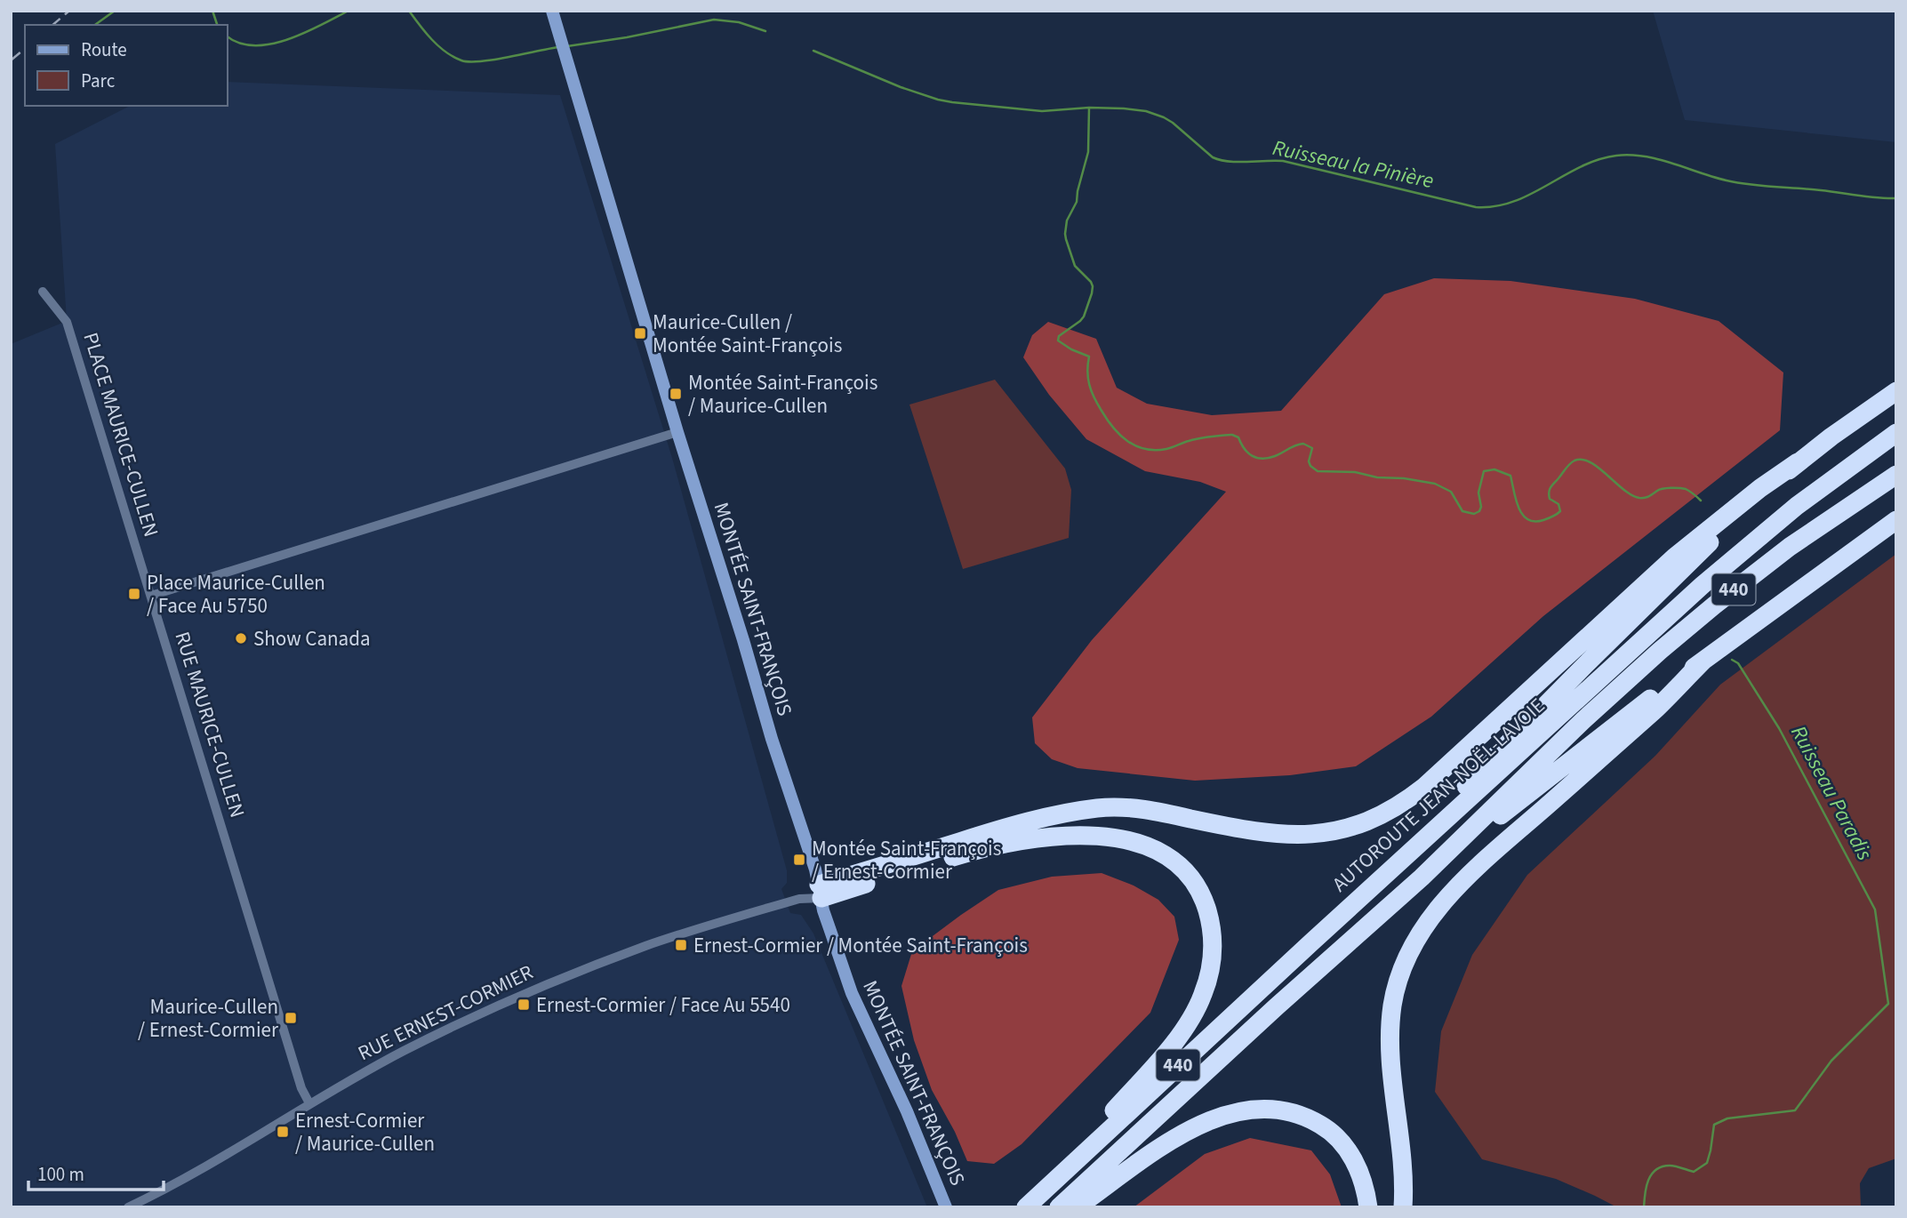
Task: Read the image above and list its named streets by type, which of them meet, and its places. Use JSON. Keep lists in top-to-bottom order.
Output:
{
  "streets": {
    "highway": ["440", "AUTOROUTE JEAN-NOËL-LAVOIE"],
    "street": [
      "PLACE MAURICE-CULLEN",
      "MONTÉE SAINT-FRANÇOIS",
      "RUE MAURICE-CULLEN",
      "RUE ERNEST-CORMIER"
    ]
  },
  "crossings": [
    ["PLACE MAURICE-CULLEN", "RUE MAURICE-CULLEN"],
    ["MONTÉE SAINT-FRANÇOIS", "RUE ERNEST-CORMIER"],
    ["RUE MAURICE-CULLEN", "RUE ERNEST-CORMIER"]
  ],
  "water": ["Ruisseau la Pinière", "Ruisseau Paradis"],
  "places": {
    "transit": [
      "Maurice-Cullen / Montée Saint-François",
      "Montée Saint-François / Maurice-Cullen",
      "Place Maurice-Cullen / Face Au 5750",
      "Montée Saint-François / Ernest-Cormier",
      "Ernest-Cormier / Montée Saint-François",
      "Ernest-Cormier / Face Au 5540",
      "Maurice-Cullen / Ernest-Cormier",
      "Ernest-Cormier / Maurice-Cullen"
    ],
    "other": ["Show Canada"]
  },
  "legend": ["Route", "Parc"],
  "scale_bar": "100 m"
}
